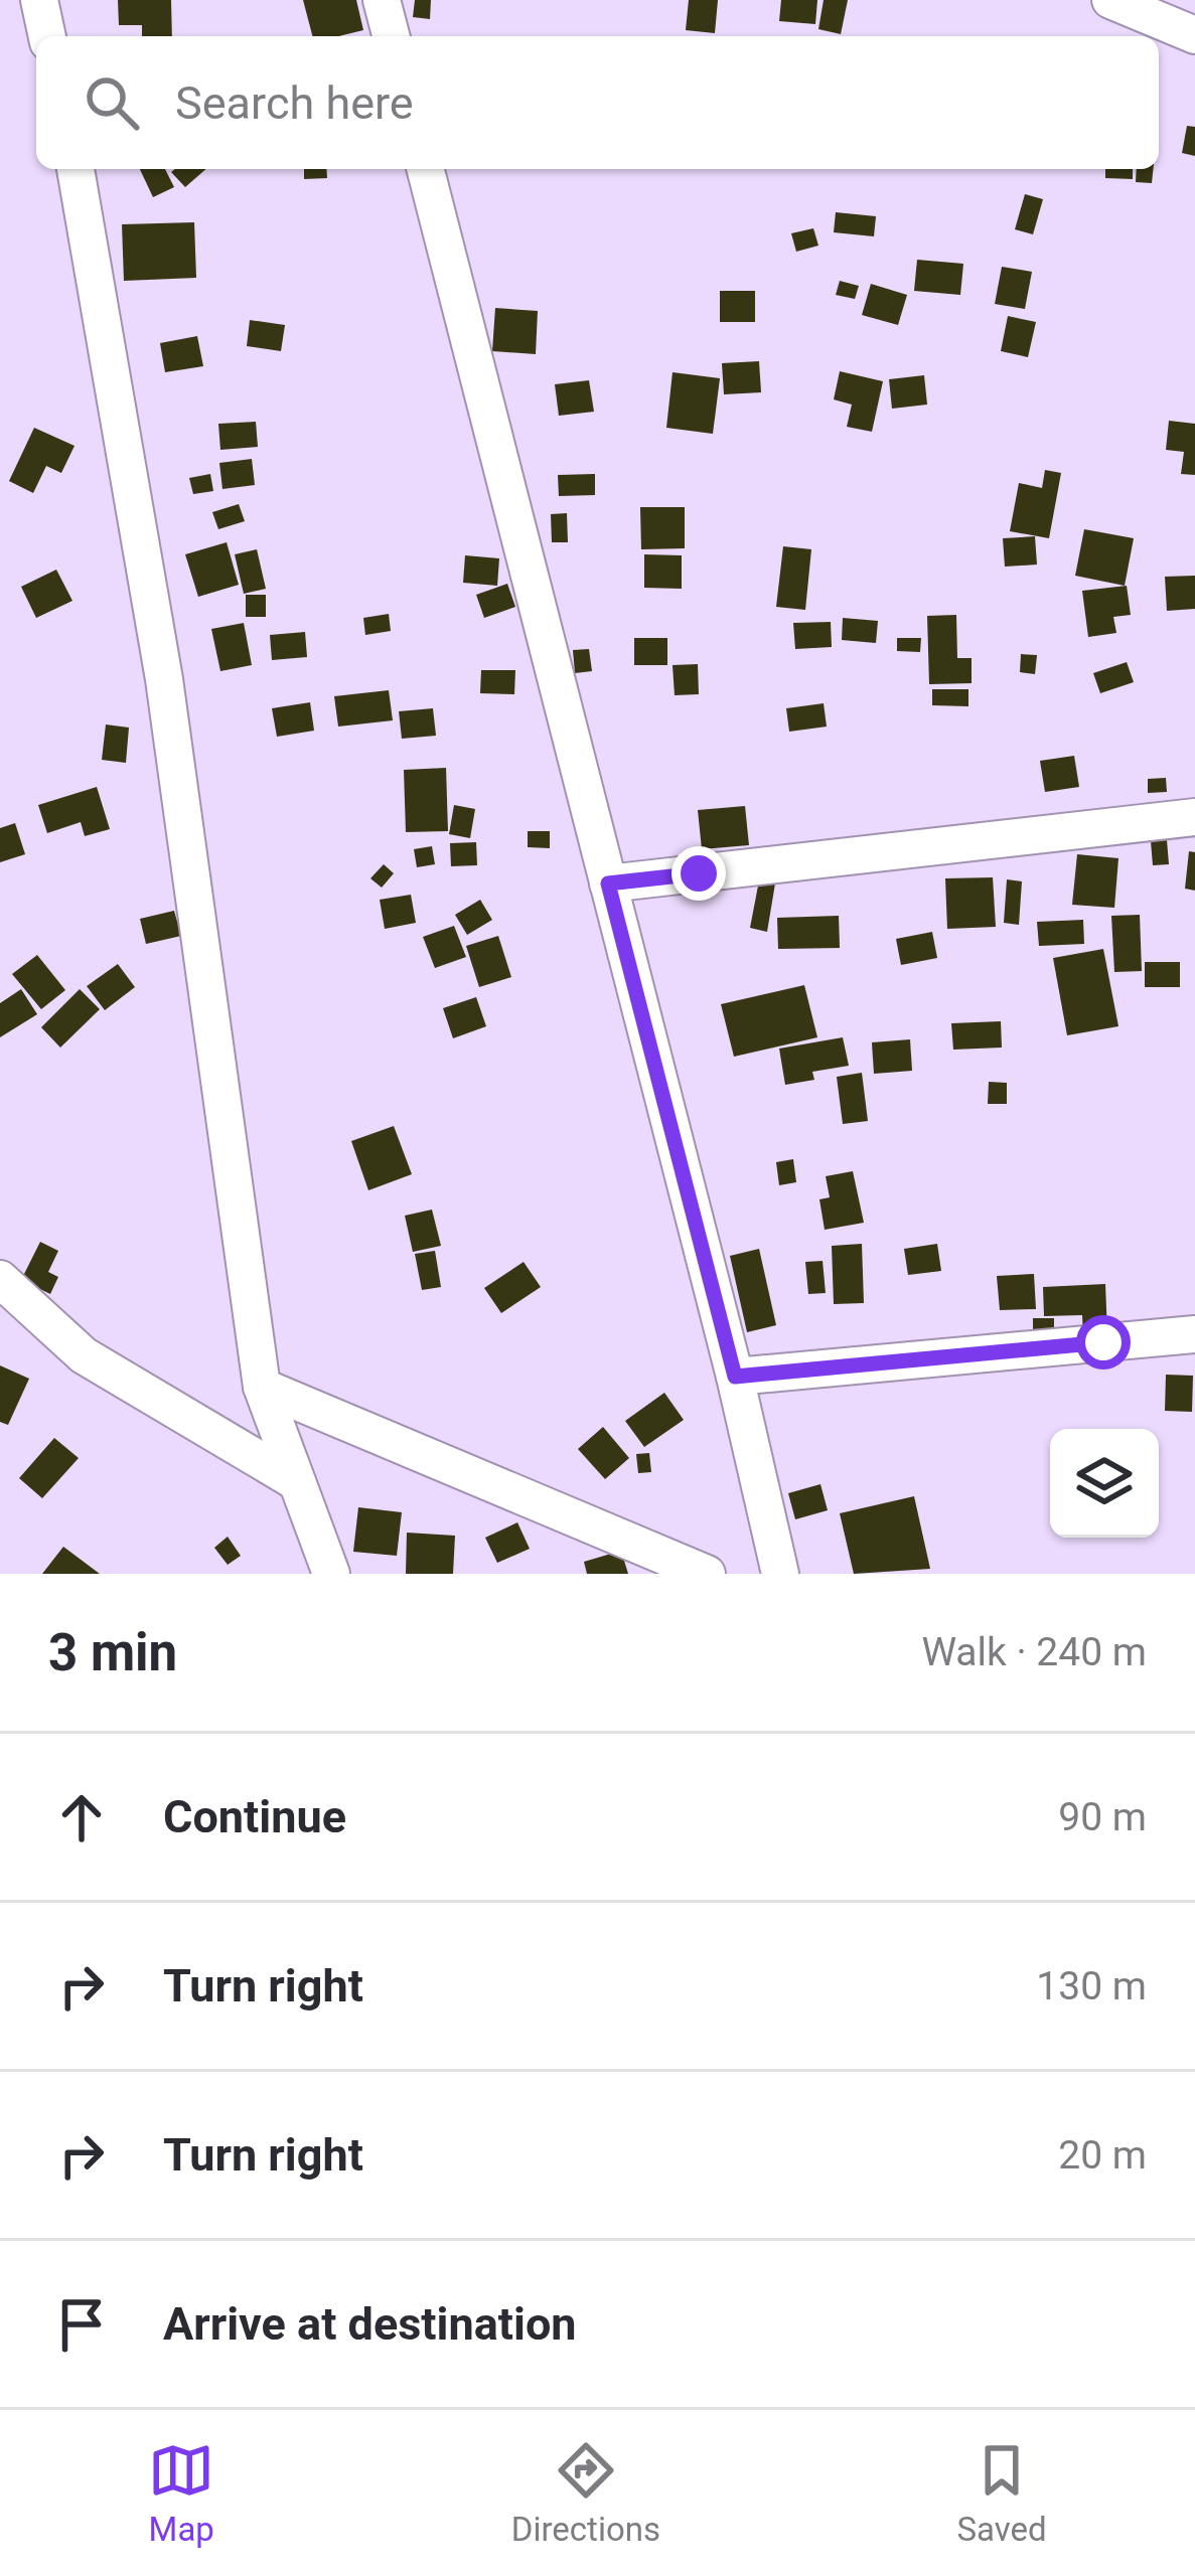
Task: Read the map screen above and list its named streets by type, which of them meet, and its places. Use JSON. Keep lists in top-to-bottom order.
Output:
{
  "page": {
    "search": "Search here",
    "heading": ["3 min", "Walk · 240 m"],
    "list": [
      ["Continue", "90 m"],
      ["Turn right", "130 m"],
      ["Turn right", "20 m"],
      "Arrive at destination"
    ],
    "nav": ["Map", "Directions", "Saved"]
  }
}
